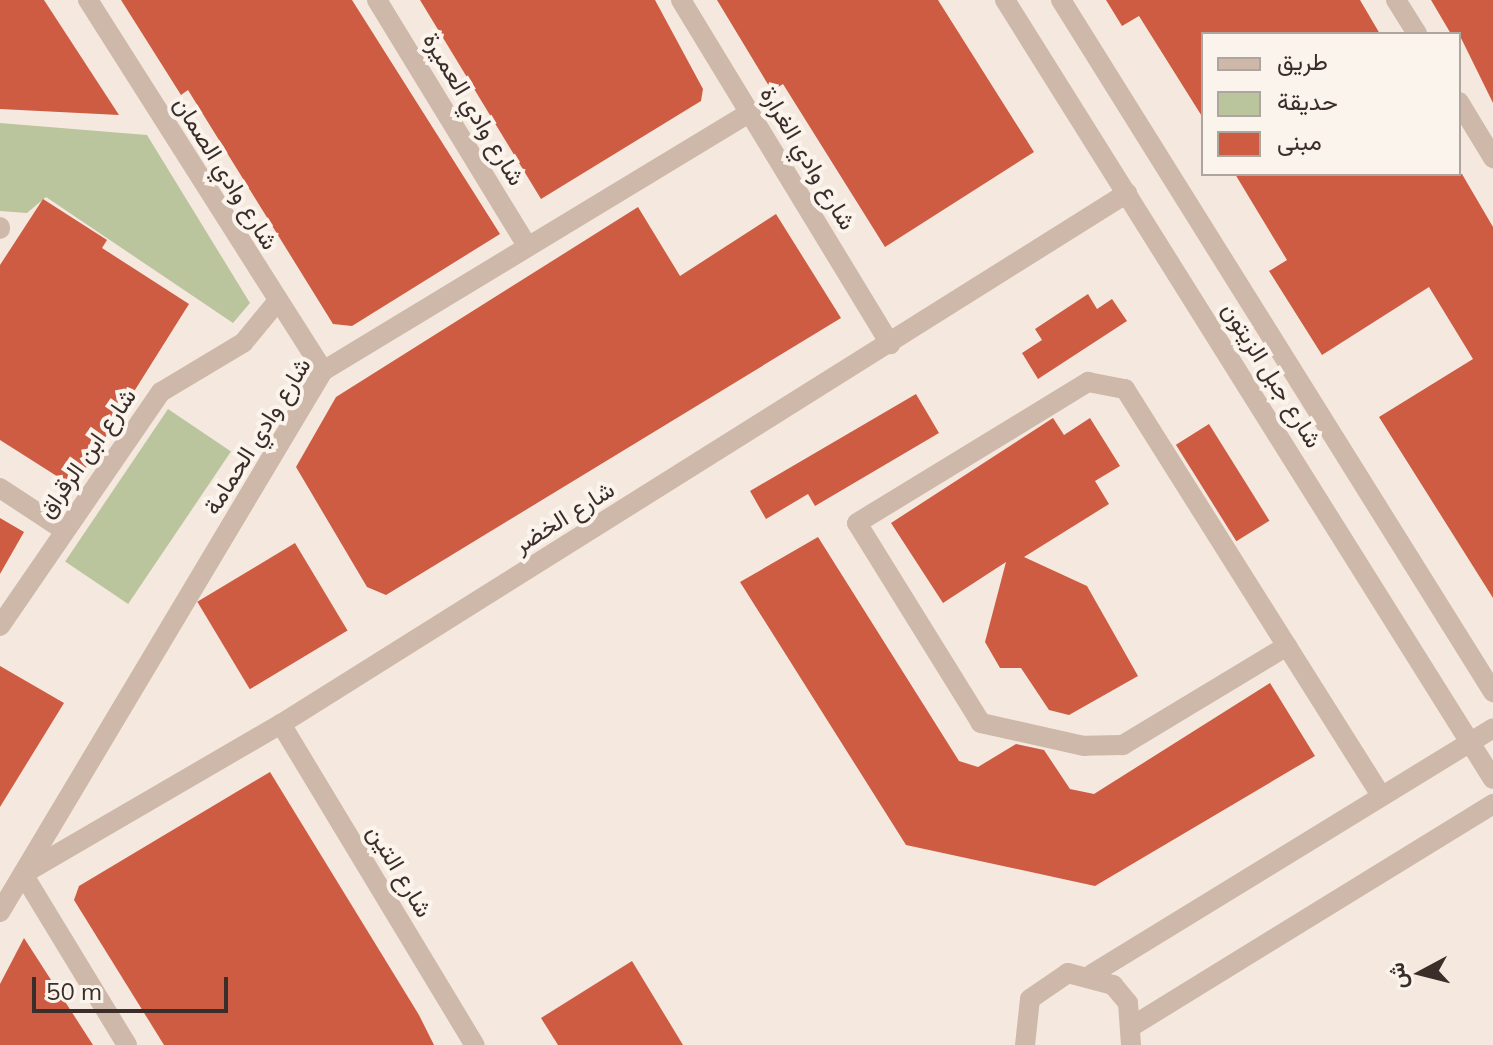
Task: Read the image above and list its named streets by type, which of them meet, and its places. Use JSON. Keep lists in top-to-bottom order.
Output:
{
  "streets": {
    "street": [
      "شارع وادي العميرة",
      "شارع وادي الغرارة",
      "شارع وادي الصمان",
      "شارع جبل الزيتون",
      "شارع وادي الحمامة",
      "شارع ابن الرقراق",
      "شارع الخضر",
      "شارع التين"
    ]
  },
  "crossings": [
    ["شارع وادي العميرة", "شارع وادي الحمامة"],
    ["شارع وادي الغرارة", "شارع وادي الحمامة"],
    ["شارع وادي الغرارة", "شارع الخضر"],
    ["شارع وادي الصمان", "شارع وادي الحمامة"],
    ["شارع وادي الصمان", "شارع ابن الرقراق"],
    ["شارع جبل الزيتون", "شارع الخضر"],
    ["شارع وادي الحمامة", "شارع الخضر"],
    ["شارع الخضر", "شارع التين"]
  ],
  "legend": ["طريق", "حديقة", "مبنى"],
  "scale_bar": "50 m",
  "north": "left"
}
